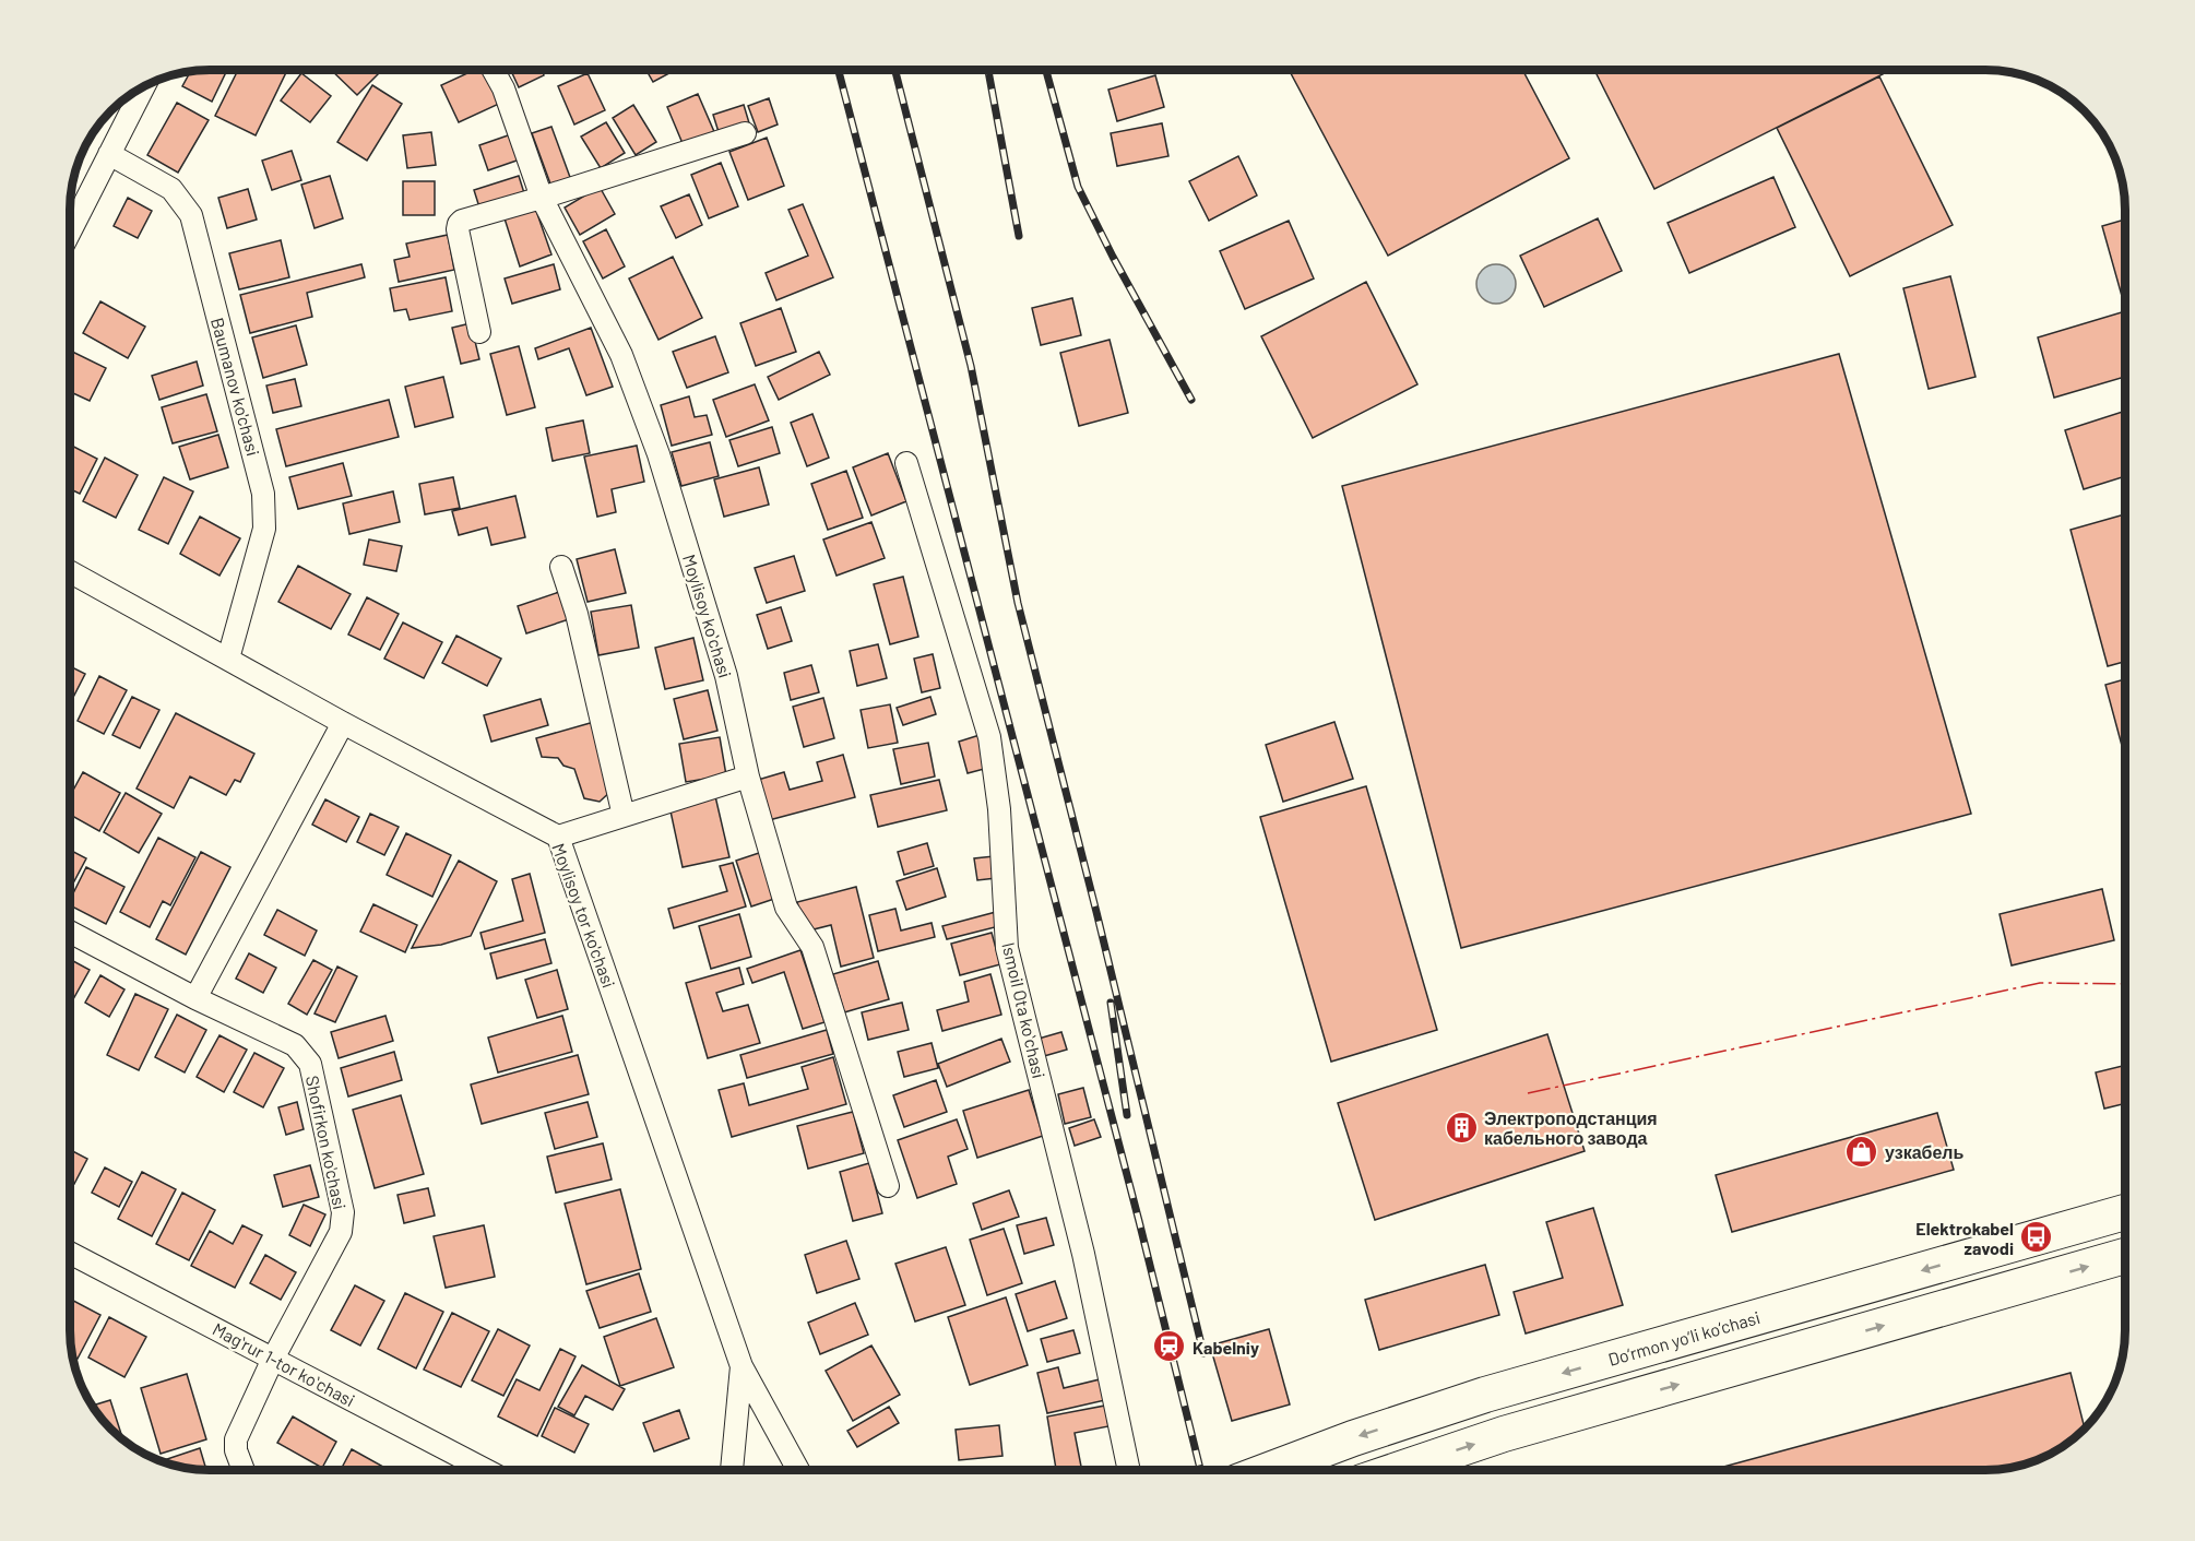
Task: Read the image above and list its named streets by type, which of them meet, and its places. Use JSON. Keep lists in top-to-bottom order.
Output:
{
  "streets": {
    "main road": ["Do‘rmon yo‘li ko‘chasi"],
    "street": [
      "Baumanov ko'chasi",
      "Moylisoy koʻchasi",
      "Moylisoy tor ko'chasi",
      "Ismoil Ota koʻchasi",
      "Shofirkon ko'chasi",
      "Magʻrur 1-tor koʻchasi"
    ]
  },
  "crossings": [
    ["Baumanov ko'chasi", "Moylisoy tor ko'chasi"],
    ["Shofirkon ko'chasi", "Magʻrur 1-tor koʻchasi"]
  ],
  "places": {
    "building": ["Электроподстанция кабельного завода"],
    "shop": ["узкабель"],
    "bus stop": ["Elektrokabel zavodi"],
    "station": ["Kabelniy"]
  }
}
